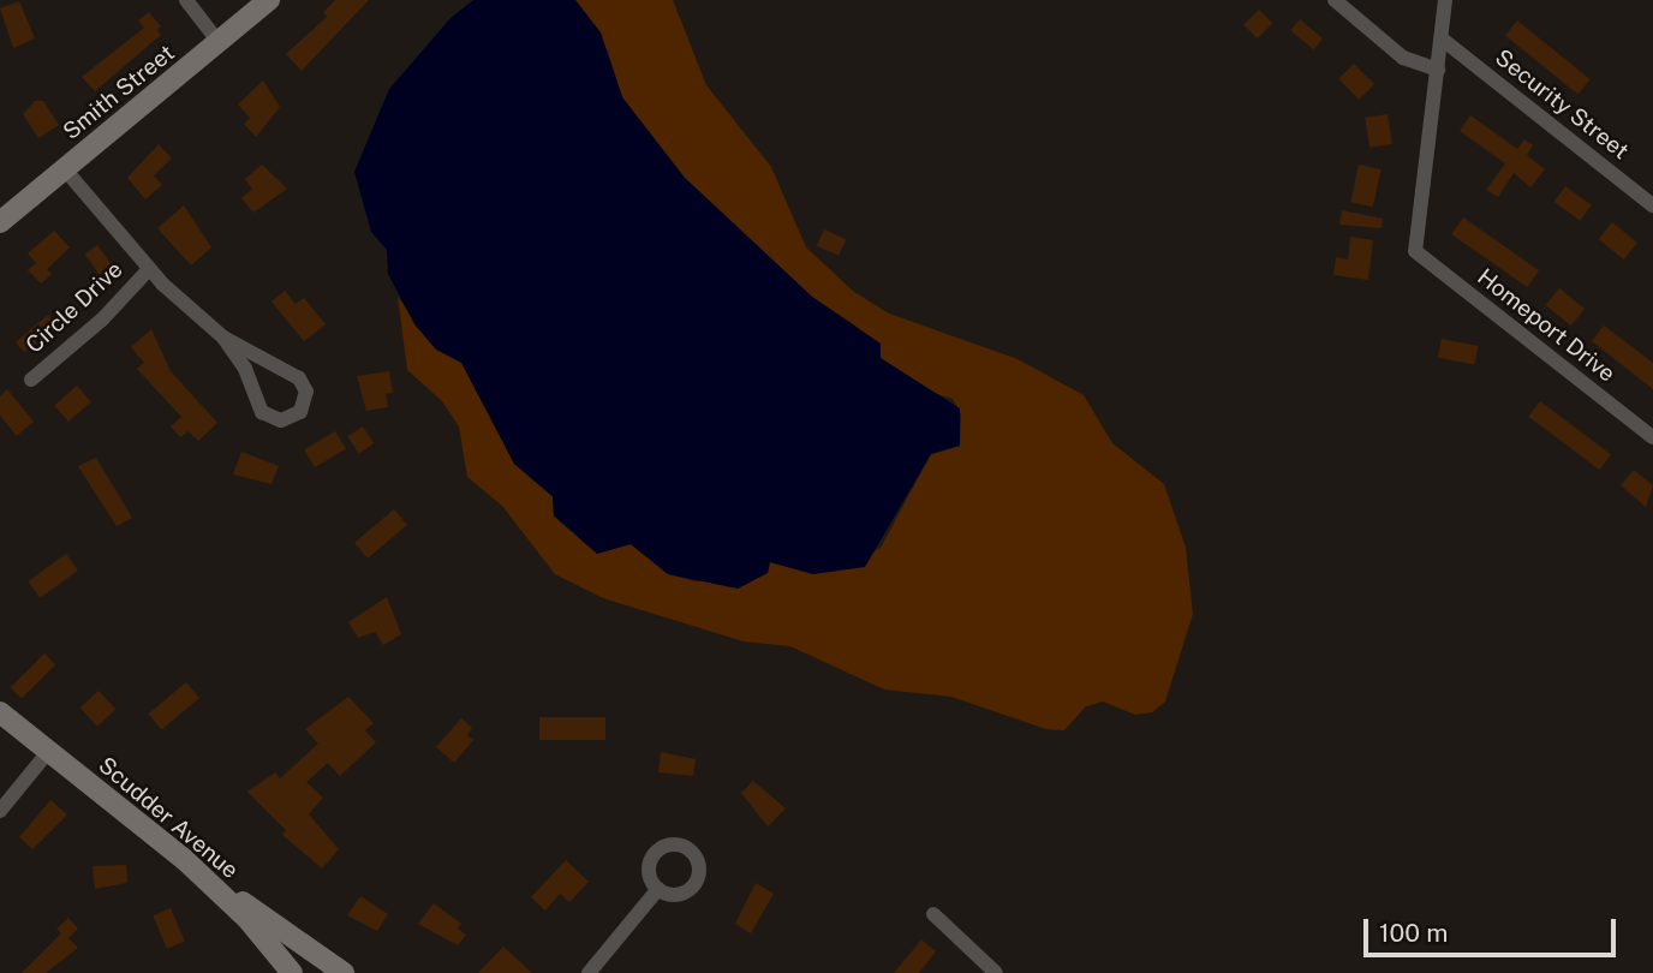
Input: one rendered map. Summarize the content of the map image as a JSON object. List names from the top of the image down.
{
  "streets": {
    "main road": ["Smith Street", "Scudder Avenue"],
    "street": ["Security Street", "Circle Drive", "Homeport Drive"]
  },
  "crossings": [
    ["Smith Street", "Circle Drive"]
  ],
  "scale_bar": "100 m"
}
